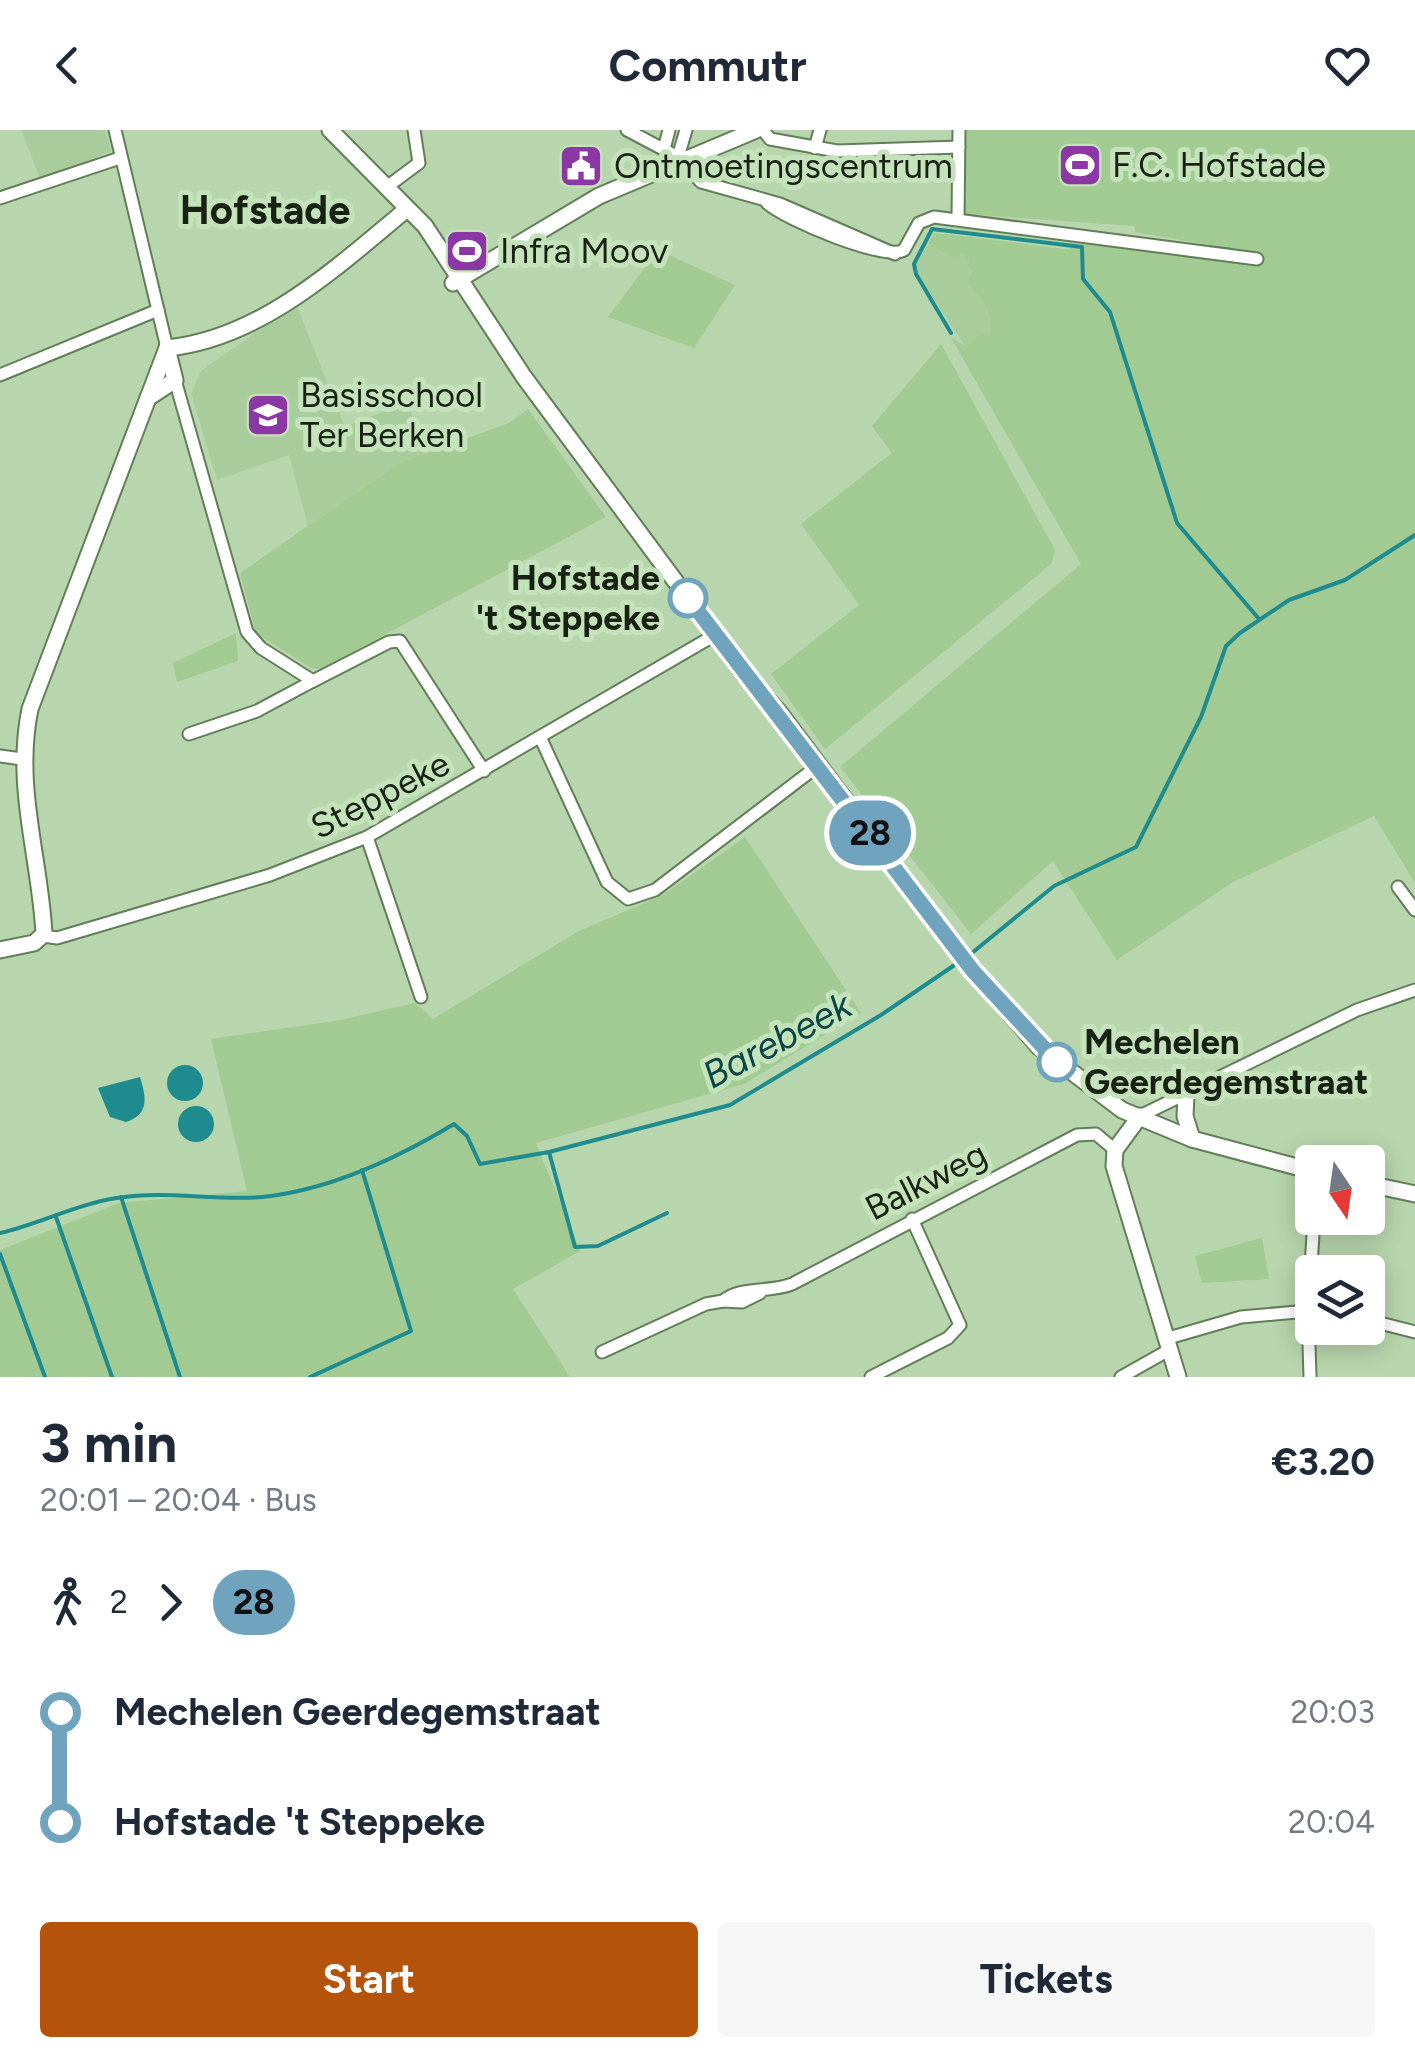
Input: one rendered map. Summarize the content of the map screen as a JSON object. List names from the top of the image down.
{
  "streets": {
    "street": ["Steppeke", "Balkweg"]
  },
  "districts": ["Hofstade"],
  "water": ["Barebeek"],
  "places": {
    "sports": ["F.C. Hofstade", "Infra Moov"],
    "public building": ["Ontmoetingscentrum"],
    "school or university": ["Basisschool Ter Berken"],
    "other": ["Hofstade 't Steppeke", "Mechelen Geerdegemstraat"]
  },
  "lines": ["bus line 28"],
  "north": "bottom",
  "page": {
    "header": "Commutr",
    "on_map": "28",
    "heading": ["3 min", "20:01 – 20:04 · Bus", "€3.20"],
    "legs": ["2", "28"],
    "list": [
      {
        "name": "Mechelen Geerdegemstraat",
        "value": "20:03"
      },
      {
        "name": "Hofstade 't Steppeke",
        "value": "20:04"
      }
    ],
    "buttons": ["Start", "Tickets"]
  }
}
